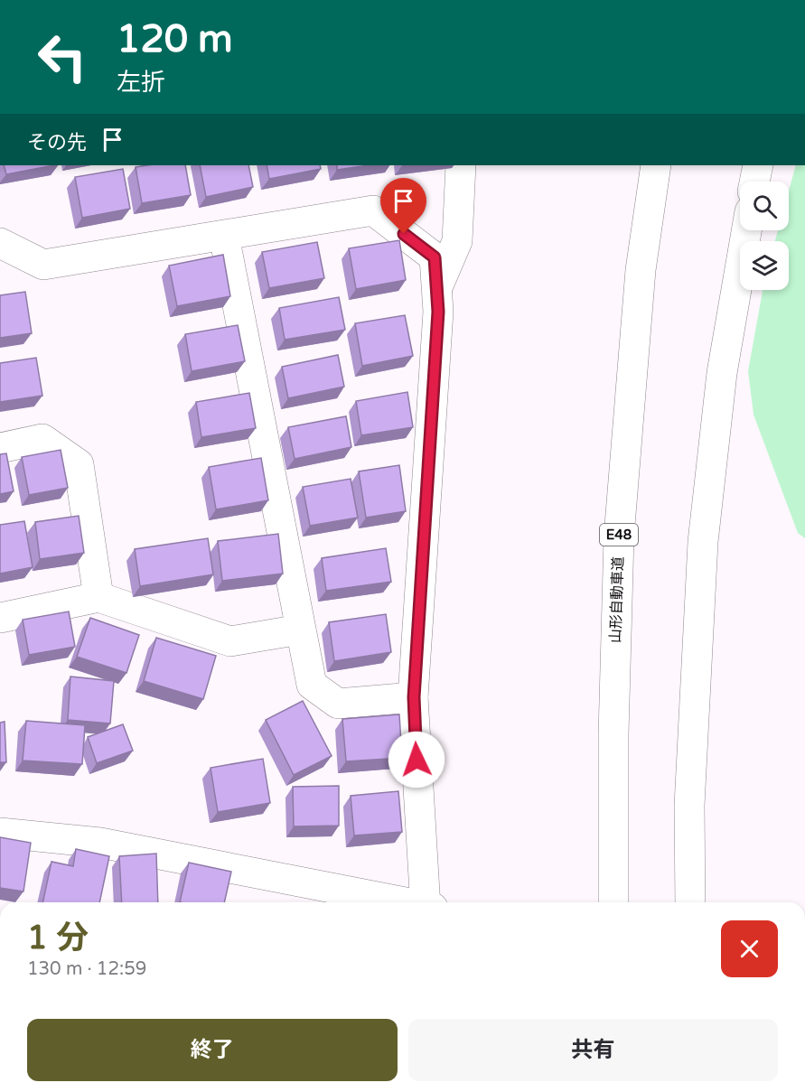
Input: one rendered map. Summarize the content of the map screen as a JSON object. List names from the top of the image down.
{
  "streets": {
    "main road": ["E48", "山形自動車道"]
  },
  "page": {
    "turn": ["120 m", "左折"],
    "then": "その先",
    "heading": ["1 分", "130 m · 12:59"],
    "buttons": ["終了", "共有"]
  }
}
